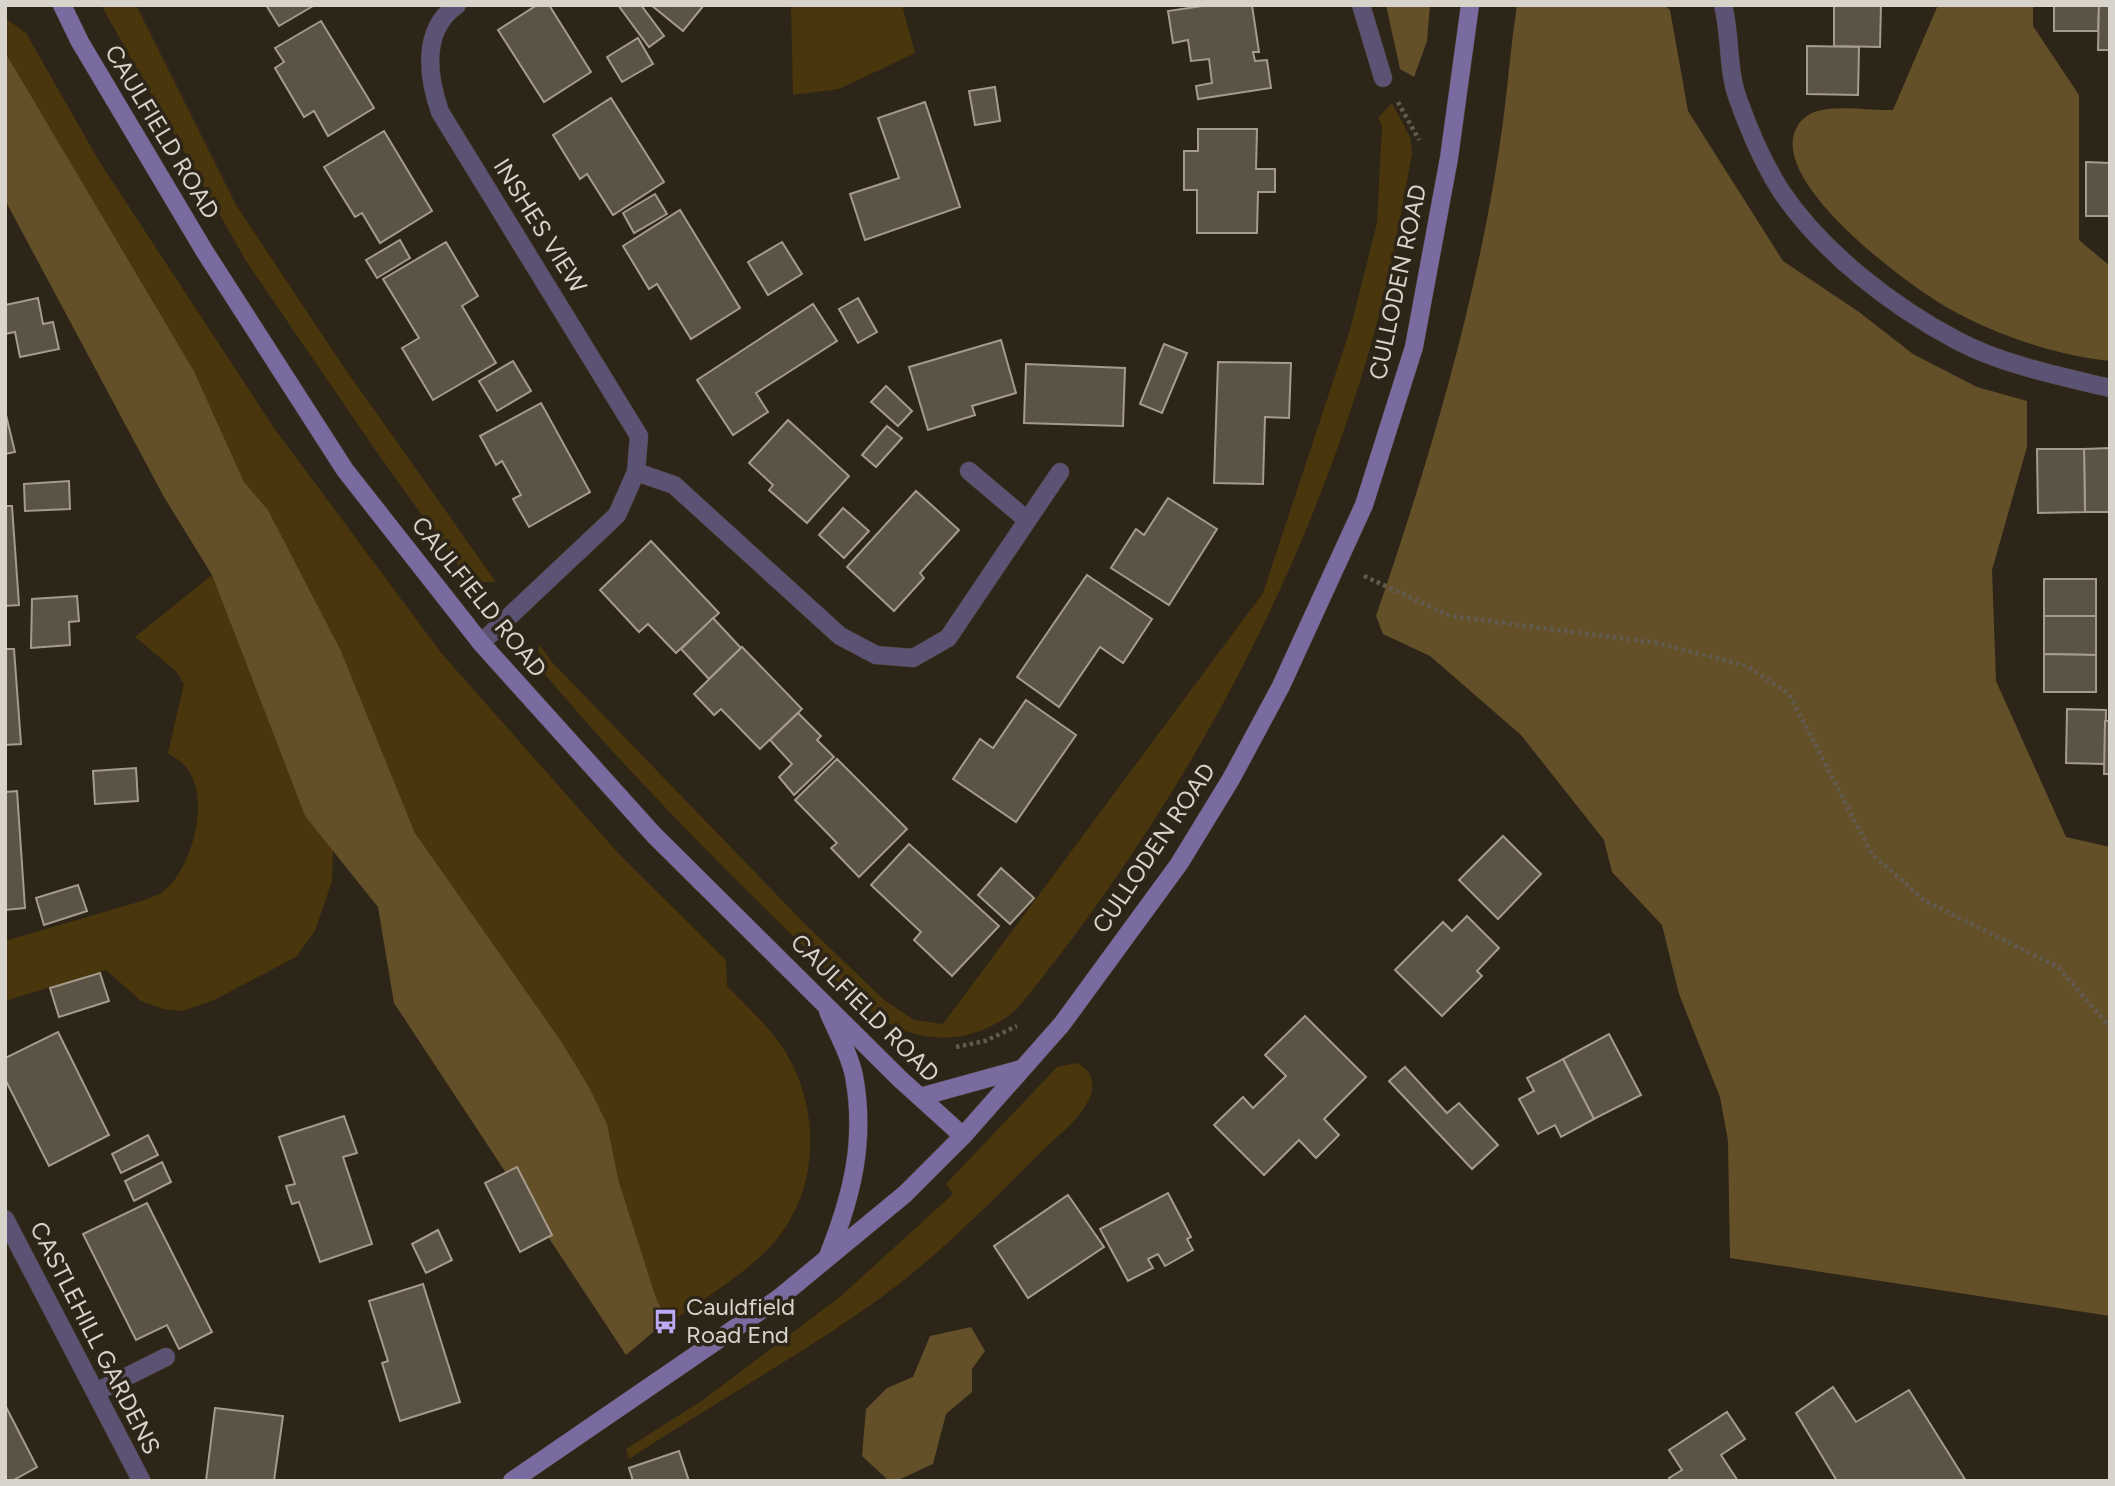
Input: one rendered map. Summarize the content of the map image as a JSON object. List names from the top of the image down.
{
  "streets": {
    "main road": ["CAULFIELD ROAD", "CULLODEN ROAD"],
    "street": ["INSHES VIEW", "CASTLEHILL GARDENS"]
  },
  "crossings": [
    ["CAULFIELD ROAD", "INSHES VIEW"],
    ["CAULFIELD ROAD", "CULLODEN ROAD"]
  ],
  "places": {
    "bus stop": ["Cauldfield Road End"]
  }
}
